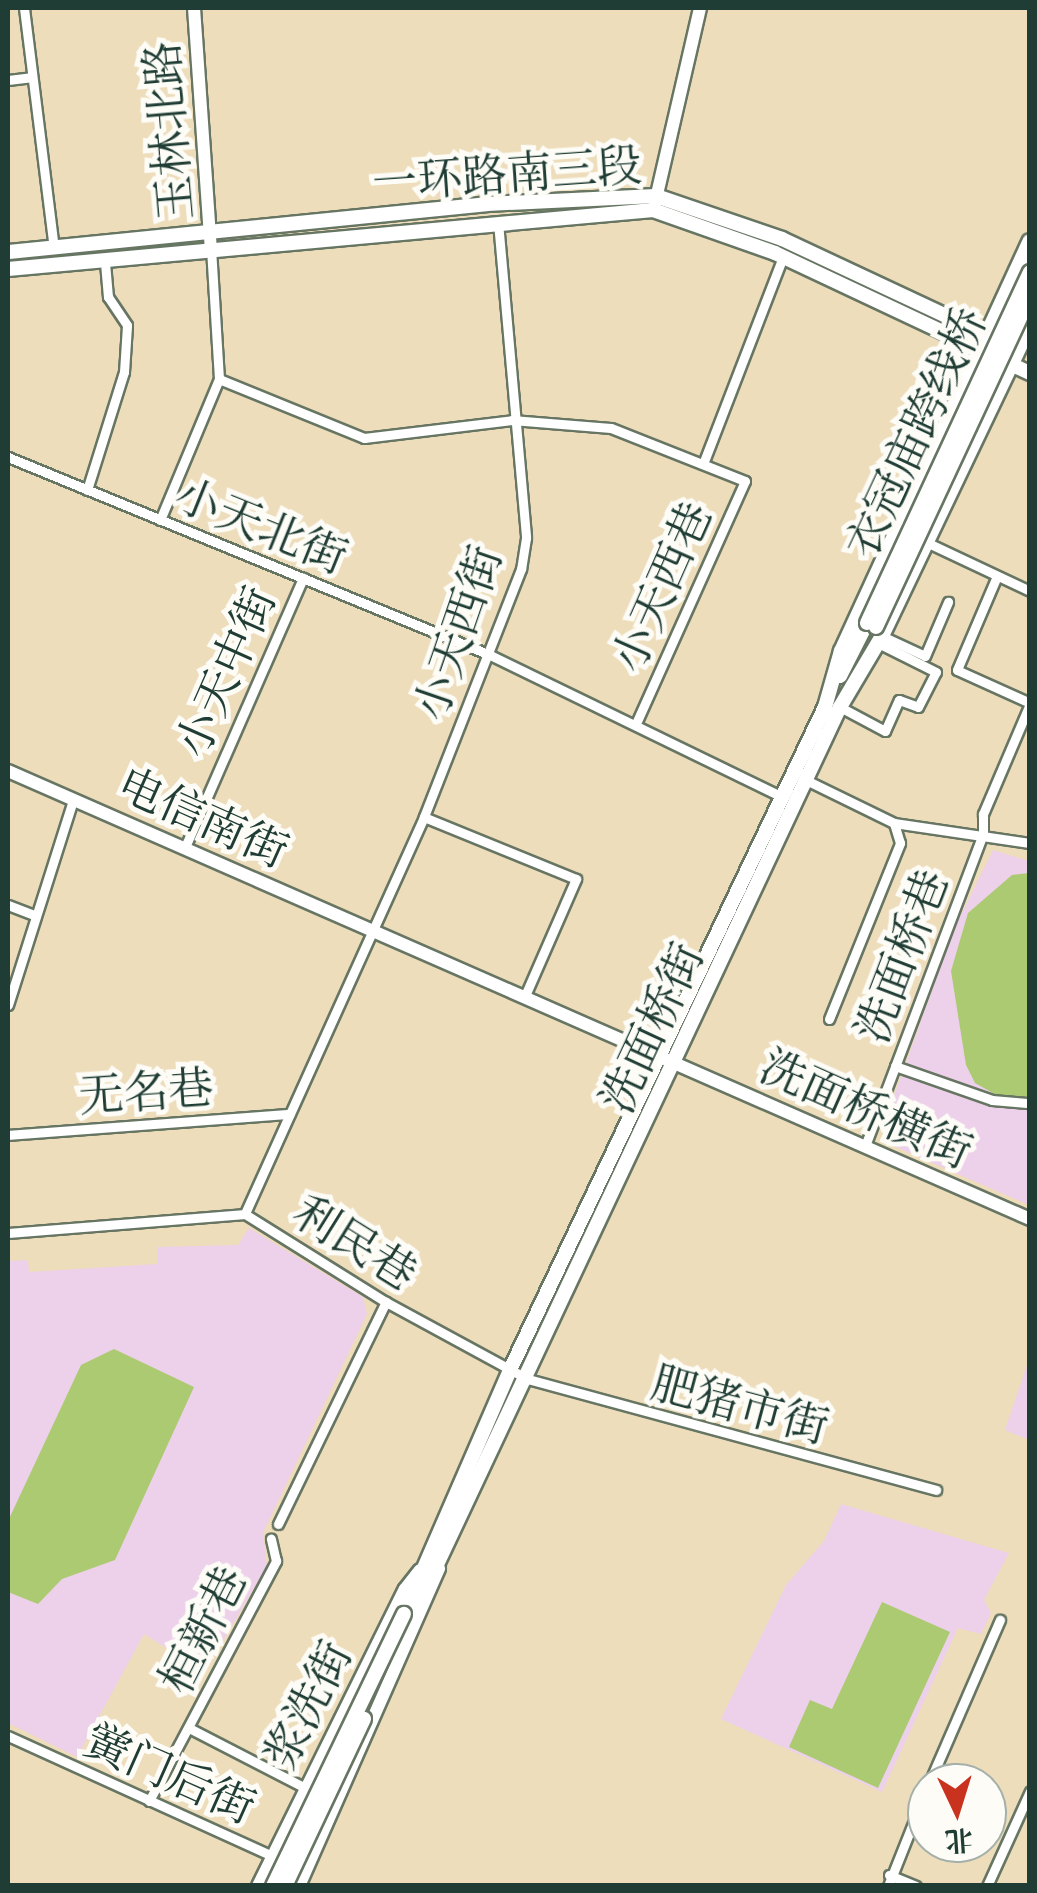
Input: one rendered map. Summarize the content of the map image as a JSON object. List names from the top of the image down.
{
  "streets": {
    "main road": [
      "一环路南三段",
      "衣冠庙跨线桥",
      "洗面桥街",
      "浆洗街"
    ],
    "street": [
      "玉林北路",
      "小天北街",
      "小天西巷",
      "小天西街",
      "小天中街",
      "电信南街",
      "洗面桥巷",
      "无名巷",
      "洗面桥横街",
      "利民巷",
      "肥猪市街",
      "桓新巷",
      "黉门后街"
    ]
  },
  "crossings": [
    ["玉林北路", "一环路南三段"],
    ["一环路南三段", "小天西街"],
    ["一环路南三段", "洗面桥街"],
    ["衣冠庙跨线桥", "洗面桥街"],
    ["小天北街", "小天西巷"],
    ["小天北街", "小天西街"],
    ["小天北街", "小天中街"],
    ["小天北街", "洗面桥街"],
    ["小天西巷", "小天西街"],
    ["小天西街", "电信南街"],
    ["小天西街", "利民巷"],
    ["小天中街", "电信南街"],
    ["电信南街", "洗面桥横街"],
    ["电信南街", "利民巷"],
    ["洗面桥巷", "洗面桥横街"],
    ["洗面桥街", "洗面桥横街"],
    ["洗面桥街", "利民巷"],
    ["洗面桥街", "肥猪市街"],
    ["洗面桥街", "浆洗街"],
    ["无名巷", "利民巷"],
    ["利民巷", "肥猪市街"],
    ["利民巷", "浆洗街"],
    ["肥猪市街", "浆洗街"],
    ["桓新巷", "黉门后街"],
    ["浆洗街", "黉门后街"]
  ],
  "north": "bottom"
}
